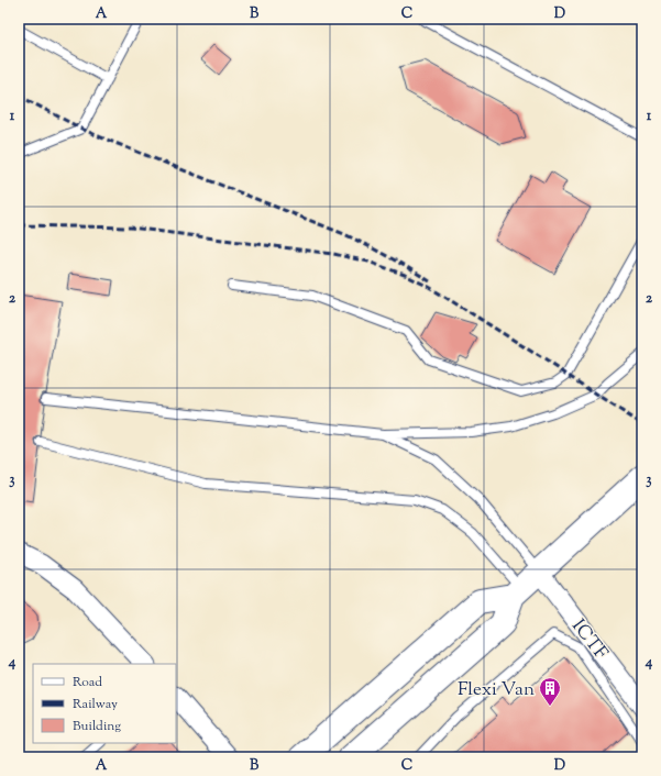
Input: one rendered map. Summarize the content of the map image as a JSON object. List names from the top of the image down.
{
  "streets": {
    "street": ["ICTF"]
  },
  "places": {
    "building": ["Flexi Van"]
  },
  "legend": ["Road", "Railway", "Building"],
  "grid": {
    "columns": [
      "A",
      "B",
      "C",
      "D"
    ],
    "rows": [
      "1",
      "2",
      "3",
      "4"
    ]
  }
}
